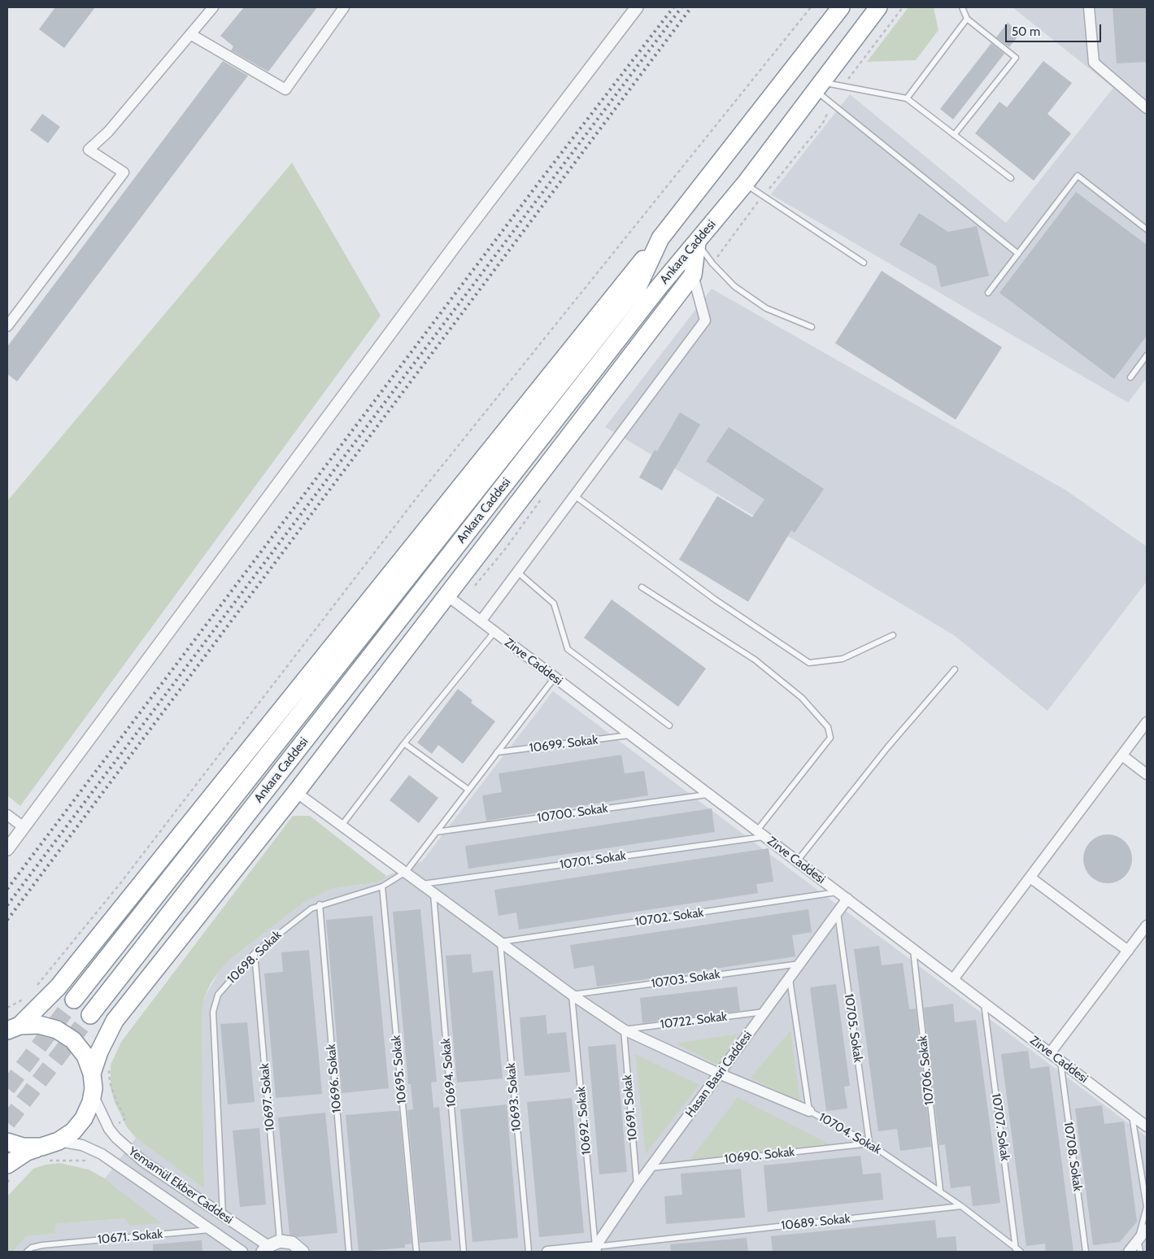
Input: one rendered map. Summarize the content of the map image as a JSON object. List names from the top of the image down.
{
  "streets": {
    "highway": ["Ankara Caddesi"],
    "street": ["Zirve Caddesi", "Hasan Basri Caddesi", "Yemamül Ekber Caddesi"],
    "lane": [
      "10699. Sokak",
      "10700. Sokak",
      "10701. Sokak",
      "10702. Sokak",
      "10698. Sokak",
      "10703. Sokak",
      "10722. Sokak",
      "10705. Sokak",
      "10695. Sokak",
      "10706. Sokak",
      "10694. Sokak",
      "10696. Sokak",
      "10697. Sokak",
      "10693. Sokak",
      "10691. Sokak",
      "10692. Sokak",
      "10707. Sokak",
      "10704. Sokak",
      "10690. Sokak",
      "10708. Sokak",
      "10689. Sokak",
      "10671. Sokak"
    ]
  },
  "crossings": [
    ["Zirve Caddesi", "10699. Sokak"],
    ["Zirve Caddesi", "10700. Sokak"],
    ["Zirve Caddesi", "10701. Sokak"],
    ["Zirve Caddesi", "10702. Sokak"],
    ["Zirve Caddesi", "10706. Sokak"],
    ["Zirve Caddesi", "Hasan Basri Caddesi"],
    ["Zirve Caddesi", "10707. Sokak"],
    ["Zirve Caddesi", "10708. Sokak"],
    ["10702. Sokak", "10693. Sokak"],
    ["10698. Sokak", "10695. Sokak"],
    ["10698. Sokak", "10696. Sokak"],
    ["10698. Sokak", "10697. Sokak"],
    ["10698. Sokak", "Yemamül Ekber Caddesi"],
    ["10703. Sokak", "Hasan Basri Caddesi"],
    ["10703. Sokak", "10692. Sokak"],
    ["10722. Sokak", "Hasan Basri Caddesi"],
    ["10722. Sokak", "10691. Sokak"],
    ["10705. Sokak", "Hasan Basri Caddesi"],
    ["10705. Sokak", "10704. Sokak"],
    ["10705. Sokak", "10690. Sokak"],
    ["10706. Sokak", "10704. Sokak"],
    ["Hasan Basri Caddesi", "10691. Sokak"],
    ["Hasan Basri Caddesi", "10692. Sokak"],
    ["Hasan Basri Caddesi", "10704. Sokak"],
    ["Hasan Basri Caddesi", "10690. Sokak"],
    ["Hasan Basri Caddesi", "10689. Sokak"],
    ["10692. Sokak", "10689. Sokak"],
    ["10704. Sokak", "10690. Sokak"],
    ["10704. Sokak", "10689. Sokak"],
    ["Yemamül Ekber Caddesi", "10671. Sokak"]
  ],
  "scale_bar": "50 m"
}
